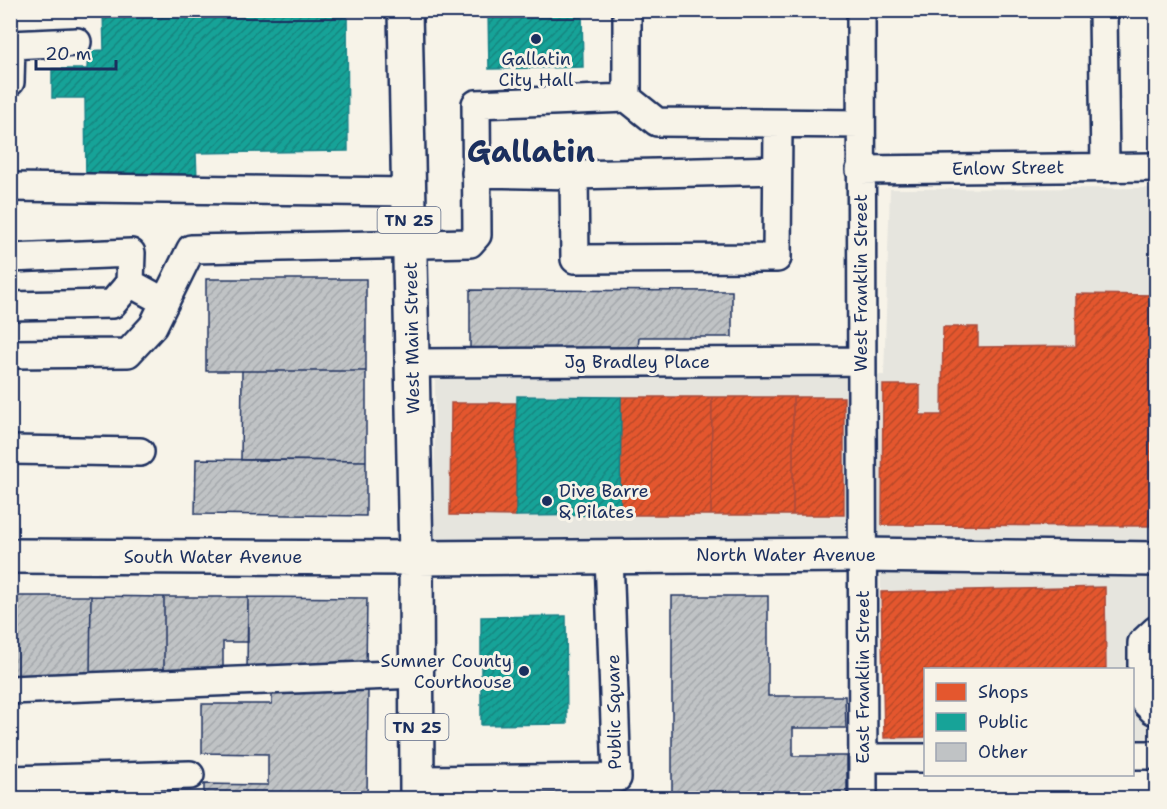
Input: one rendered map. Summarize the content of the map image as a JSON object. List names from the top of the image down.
{
  "streets": {
    "main road": [
      "TN 25",
      "West Main Street",
      "North Water Avenue",
      "South Water Avenue"
    ],
    "street": [
      "Enlow Street",
      "West Franklin Street",
      "Jg Bradley Place",
      "East Franklin Street",
      "Public Square"
    ]
  },
  "crossings": [
    ["Enlow Street", "West Franklin Street"],
    ["TN 25", "West Main Street"],
    ["TN 25", "North Water Avenue"],
    ["TN 25", "South Water Avenue"],
    ["TN 25", "Public Square"],
    ["West Franklin Street", "Jg Bradley Place"],
    ["West Franklin Street", "North Water Avenue"],
    ["West Franklin Street", "East Franklin Street"],
    ["West Main Street", "Jg Bradley Place"],
    ["West Main Street", "North Water Avenue"],
    ["West Main Street", "South Water Avenue"],
    ["North Water Avenue", "South Water Avenue"],
    ["North Water Avenue", "East Franklin Street"],
    ["North Water Avenue", "Public Square"]
  ],
  "districts": ["Gallatin"],
  "places": ["Gallatin City Hall", "Dive Barre & Pilates", "Sumner County Courthouse"],
  "legend": ["Shops", "Public", "Other"],
  "scale_bar": "20 m"
}
